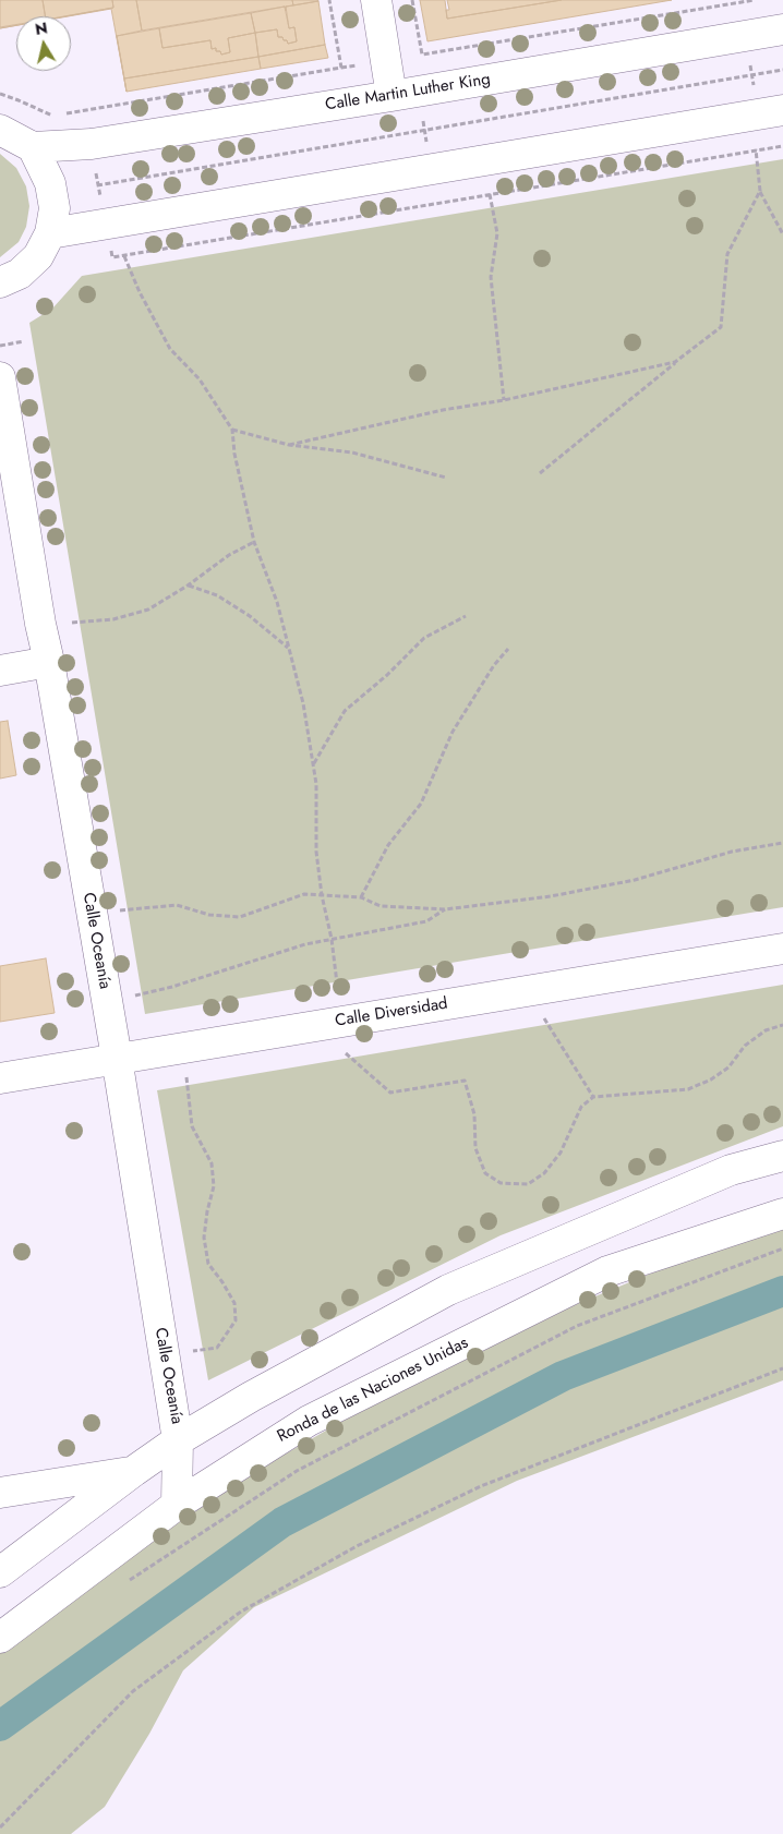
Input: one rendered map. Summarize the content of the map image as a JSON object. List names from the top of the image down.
{
  "streets": {
    "street": [
      "Calle Martin Luther King",
      "Calle Oceanía",
      "Calle Diversidad",
      "Ronda de las Naciones Unidas"
    ]
  },
  "crossings": [
    ["Calle Oceanía", "Calle Diversidad"],
    ["Calle Oceanía", "Ronda de las Naciones Unidas"]
  ],
  "north": "top"
}
